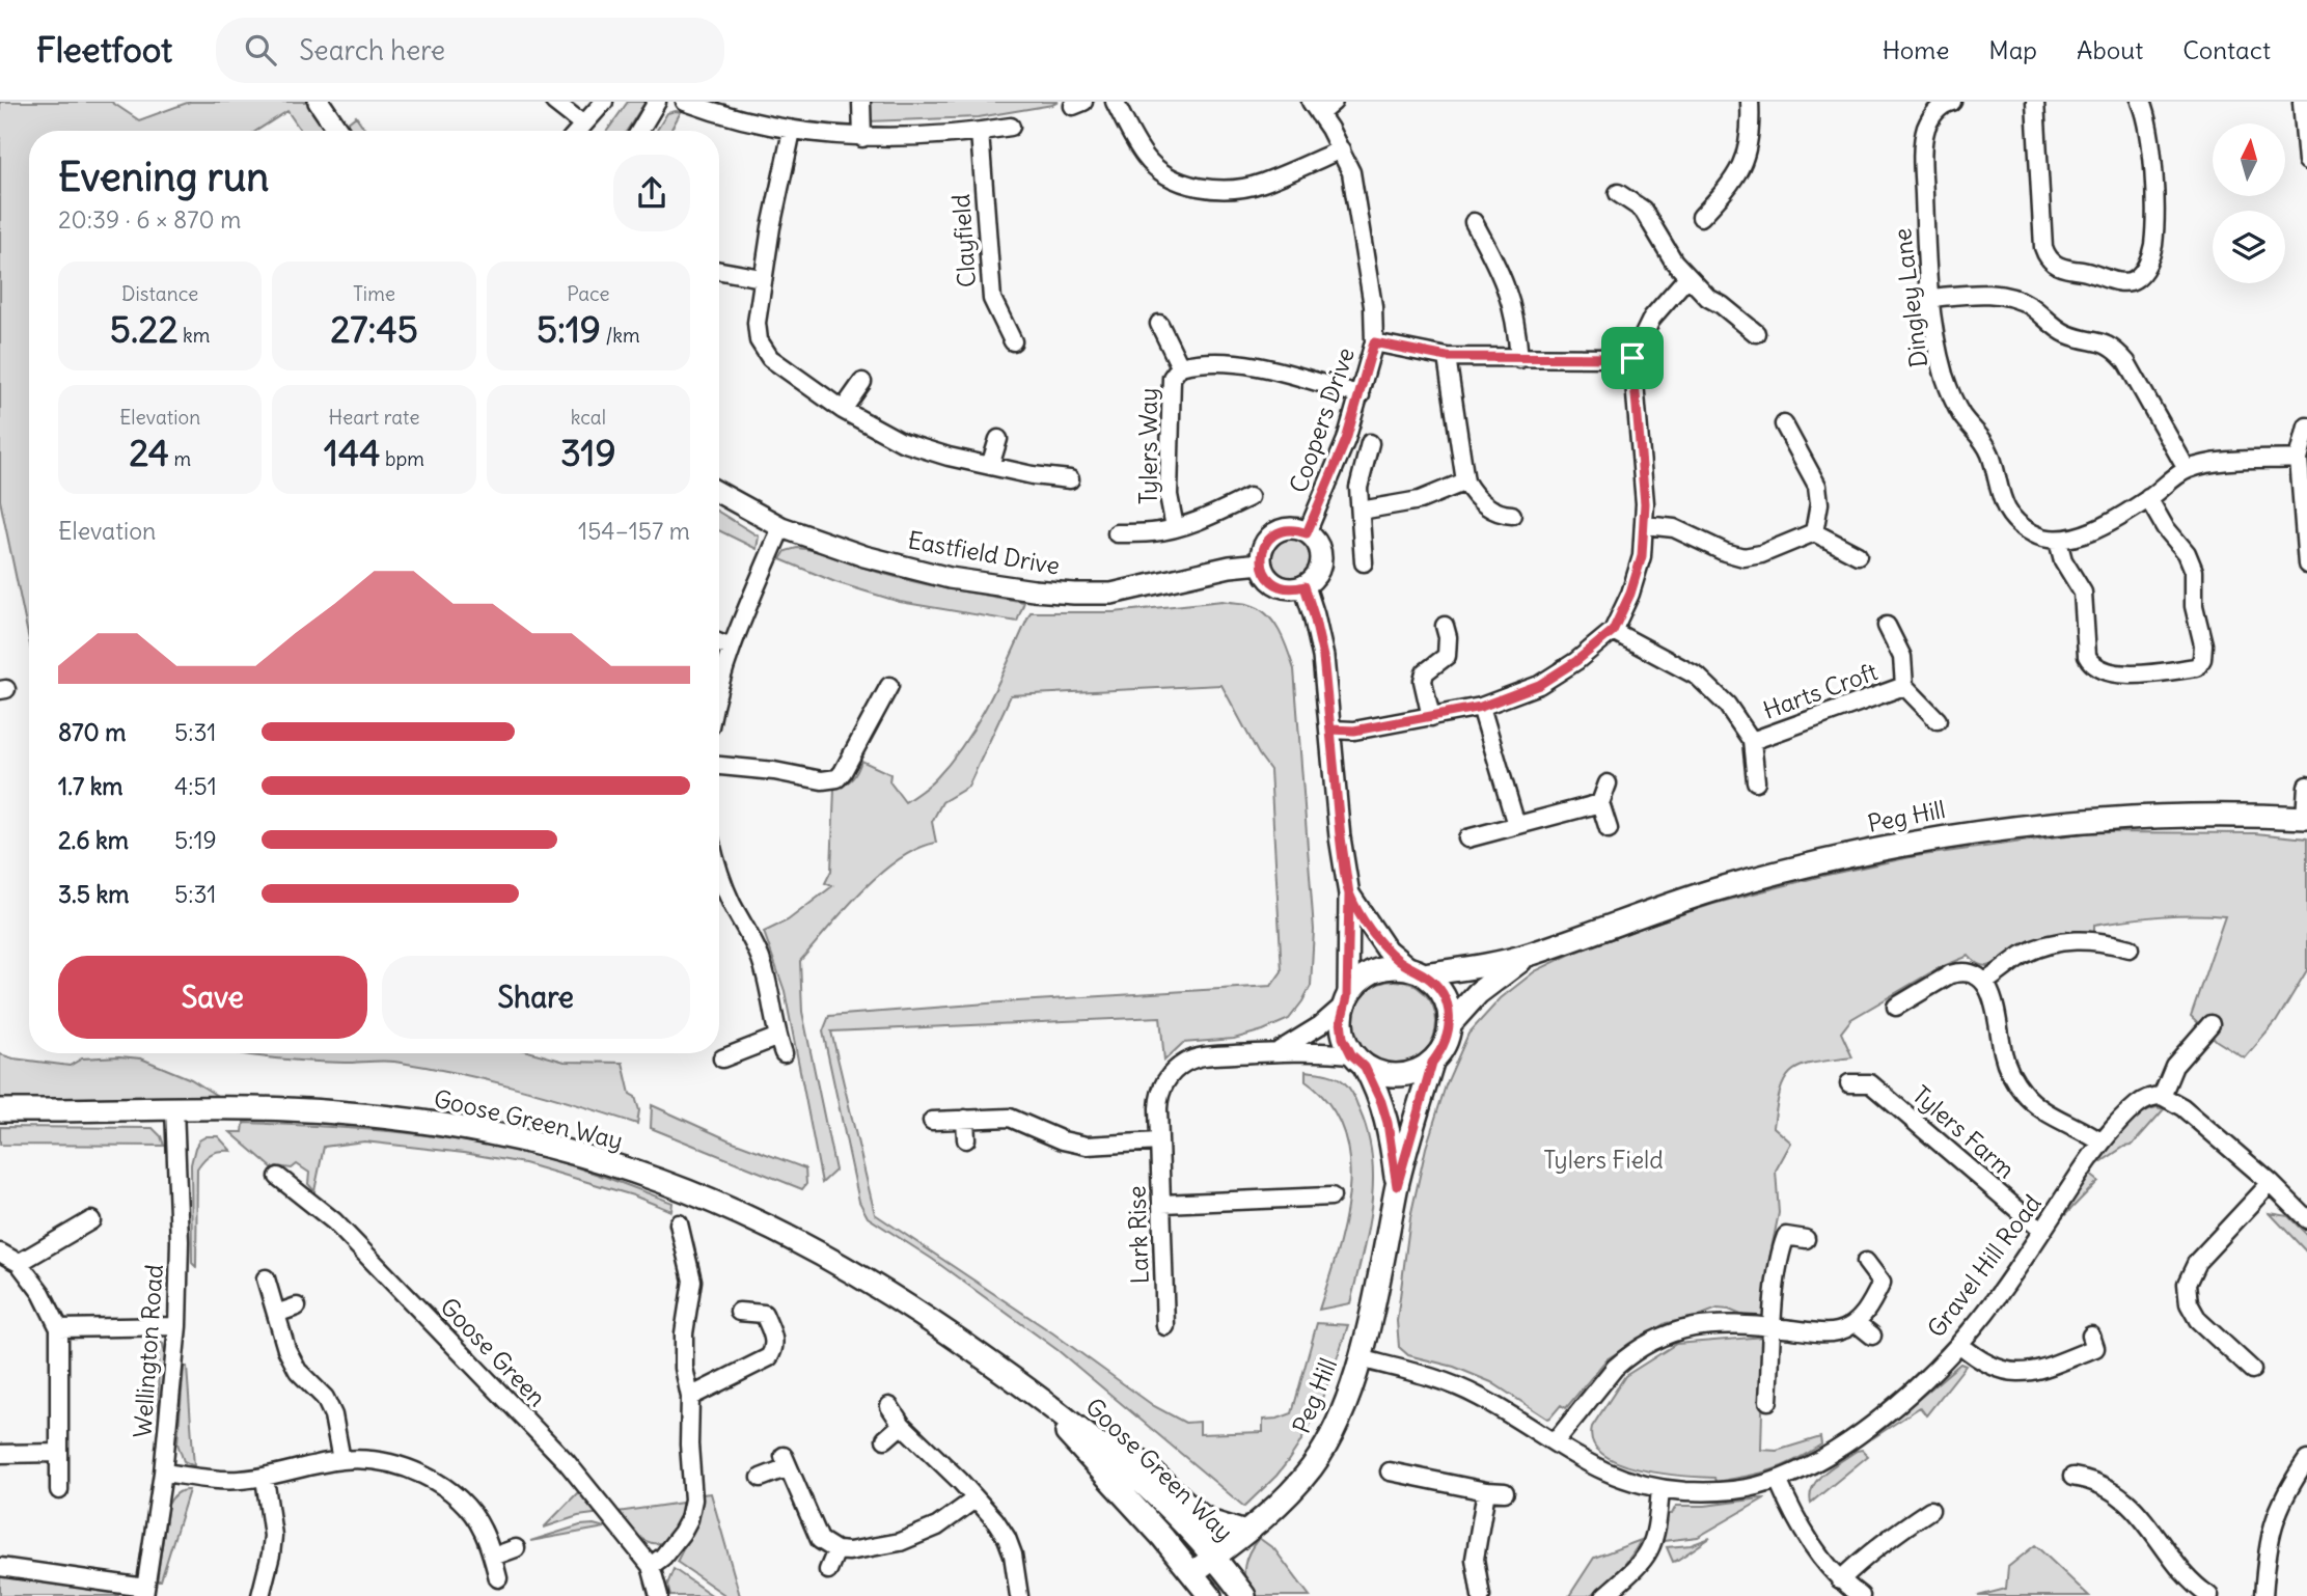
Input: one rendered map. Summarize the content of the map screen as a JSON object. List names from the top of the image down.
{
  "streets": {
    "main road": ["Peg Hill", "Goose Green Way"],
    "street": [
      "Clayfield",
      "Dingley Lane",
      "Coopers Drive",
      "Tylers Way",
      "Eastfield Drive",
      "Harts Croft",
      "Tylers Farm",
      "Lark Rise",
      "Gravel Hill Road",
      "Wellington Road",
      "Goose Green"
    ]
  },
  "crossings": [
    ["Coopers Drive", "Tylers Way"],
    ["Coopers Drive", "Eastfield Drive"],
    ["Peg Hill", "Goose Green Way"],
    ["Peg Hill", "Lark Rise"],
    ["Peg Hill", "Gravel Hill Road"],
    ["Goose Green Way", "Wellington Road"],
    ["Tylers Farm", "Gravel Hill Road"]
  ],
  "parks": ["Tylers Field"],
  "north": "top",
  "page": {
    "header": "Fleetfoot",
    "search": "Search here",
    "nav": [
      "Home",
      "Map",
      "About",
      "Contact"
    ],
    "heading": ["Evening run", "20:39 · 6 × 870 m"],
    "stats": [
      ["Distance", "5.22 km"],
      ["Time", "27:45"],
      ["Pace", "5:19 /km"],
      ["Elevation", "24 m"],
      ["Heart rate", "144 bpm"],
      ["kcal", "319"]
    ],
    "chart": ["Elevation", "154–157 m"],
    "list": [
      {
        "name": "870 m",
        "note": "5:31"
      },
      {
        "name": "1.7 km",
        "note": "4:51"
      },
      {
        "name": "2.6 km",
        "note": "5:19"
      },
      {
        "name": "3.5 km",
        "note": "5:31"
      }
    ],
    "buttons": ["Save", "Share"]
  }
}
